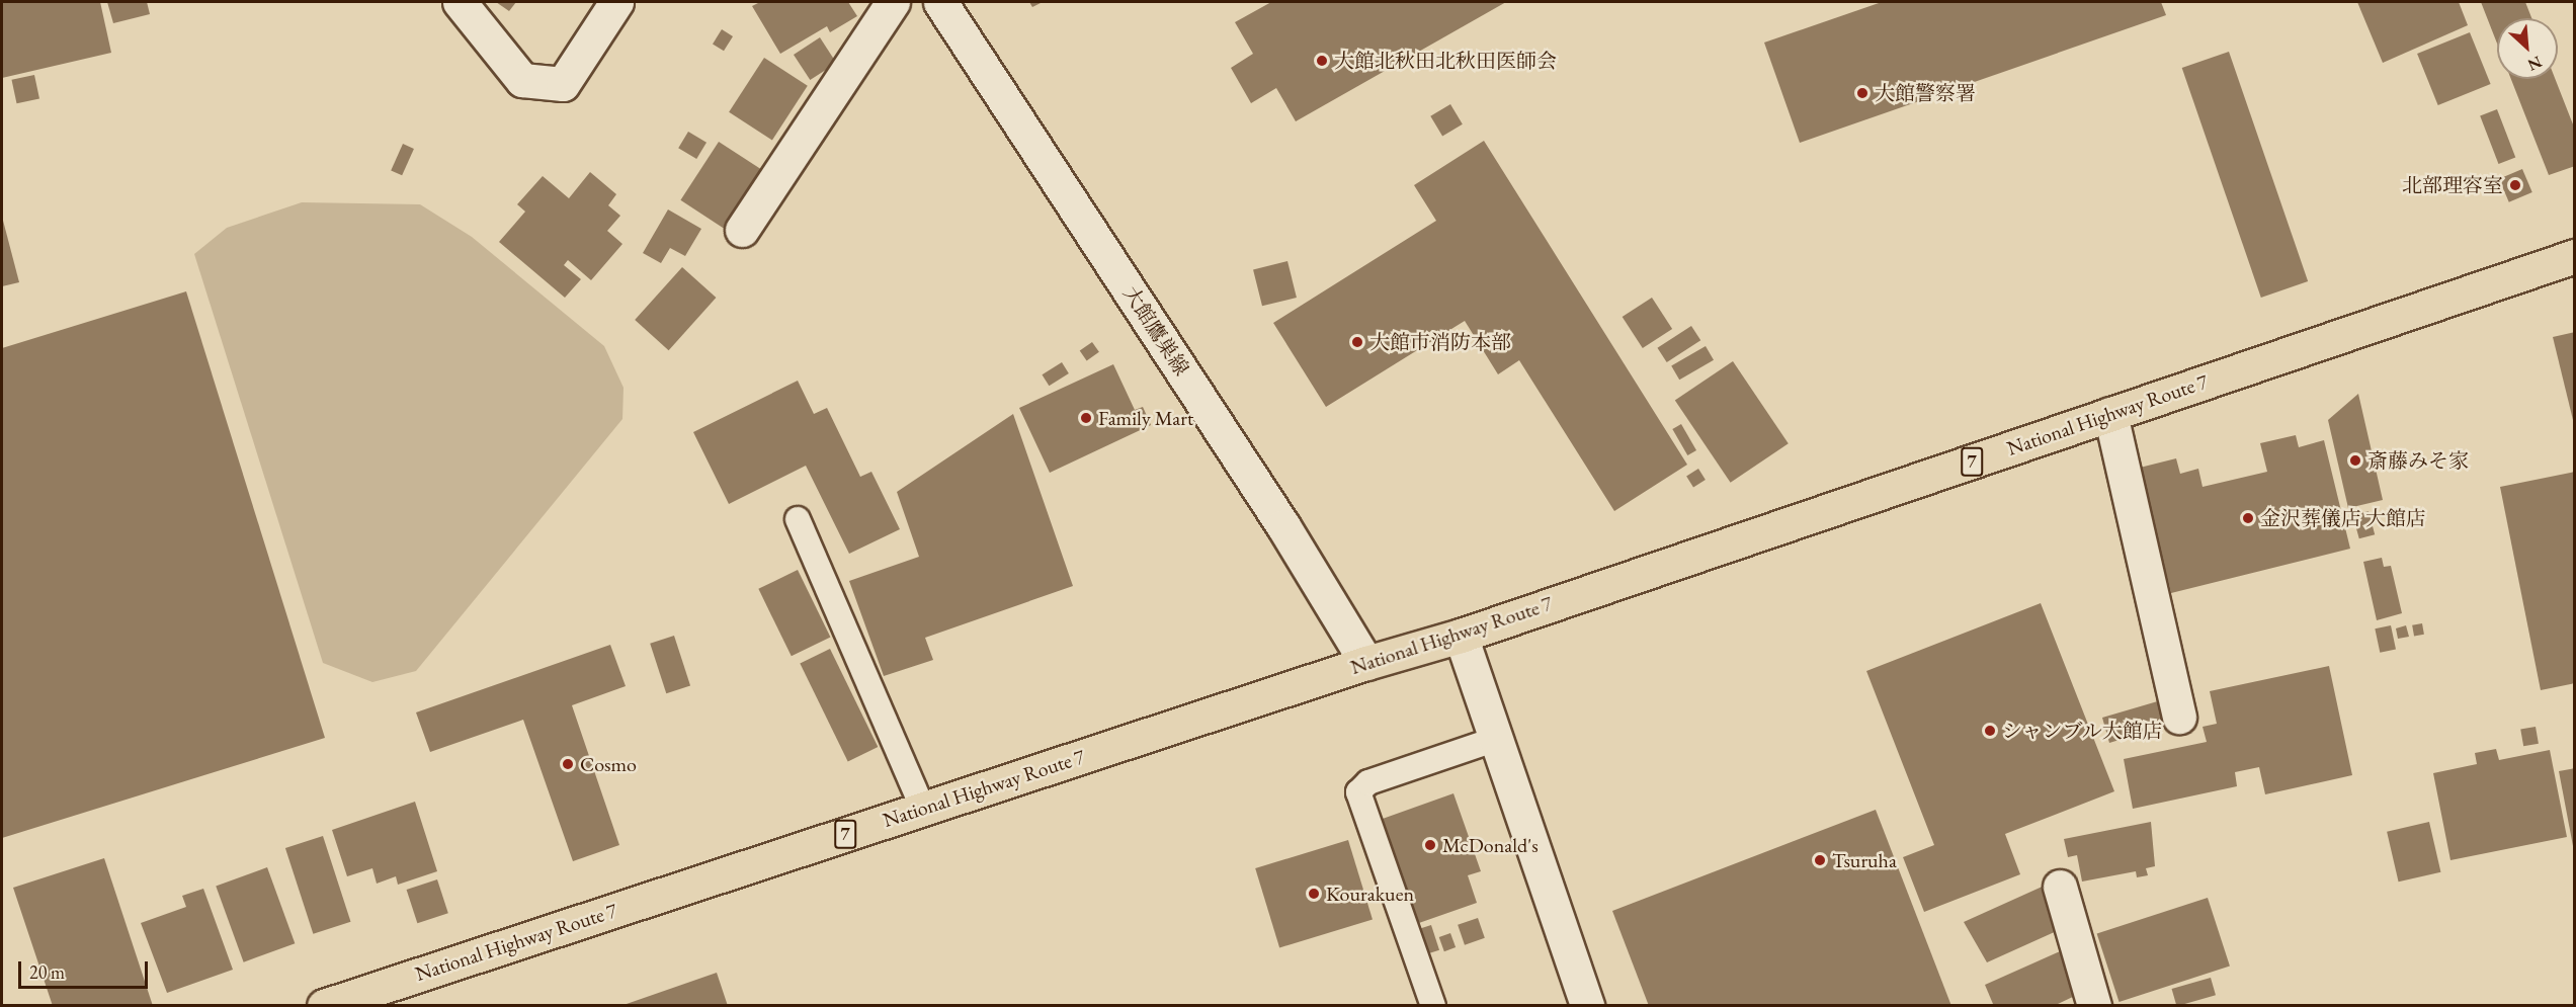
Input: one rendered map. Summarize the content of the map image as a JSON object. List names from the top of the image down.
{
  "streets": {
    "highway": ["National Highway Route 7", "7"],
    "street": ["大館鷹巣線"]
  },
  "crossings": [
    ["大館鷹巣線", "National Highway Route 7"]
  ],
  "places": [
    "大館北秋田北秋田医師会",
    "大館警察署",
    "北部理容室",
    "大館市消防本部",
    "Family Mart",
    "斎藤みそ家",
    "金沢葬儀店 大館店",
    "シャンブル大館店",
    "Cosmo",
    "McDonald's",
    "Tsuruha",
    "Kourakuen"
  ],
  "scale_bar": "20 m",
  "north": "bottom right"
}
